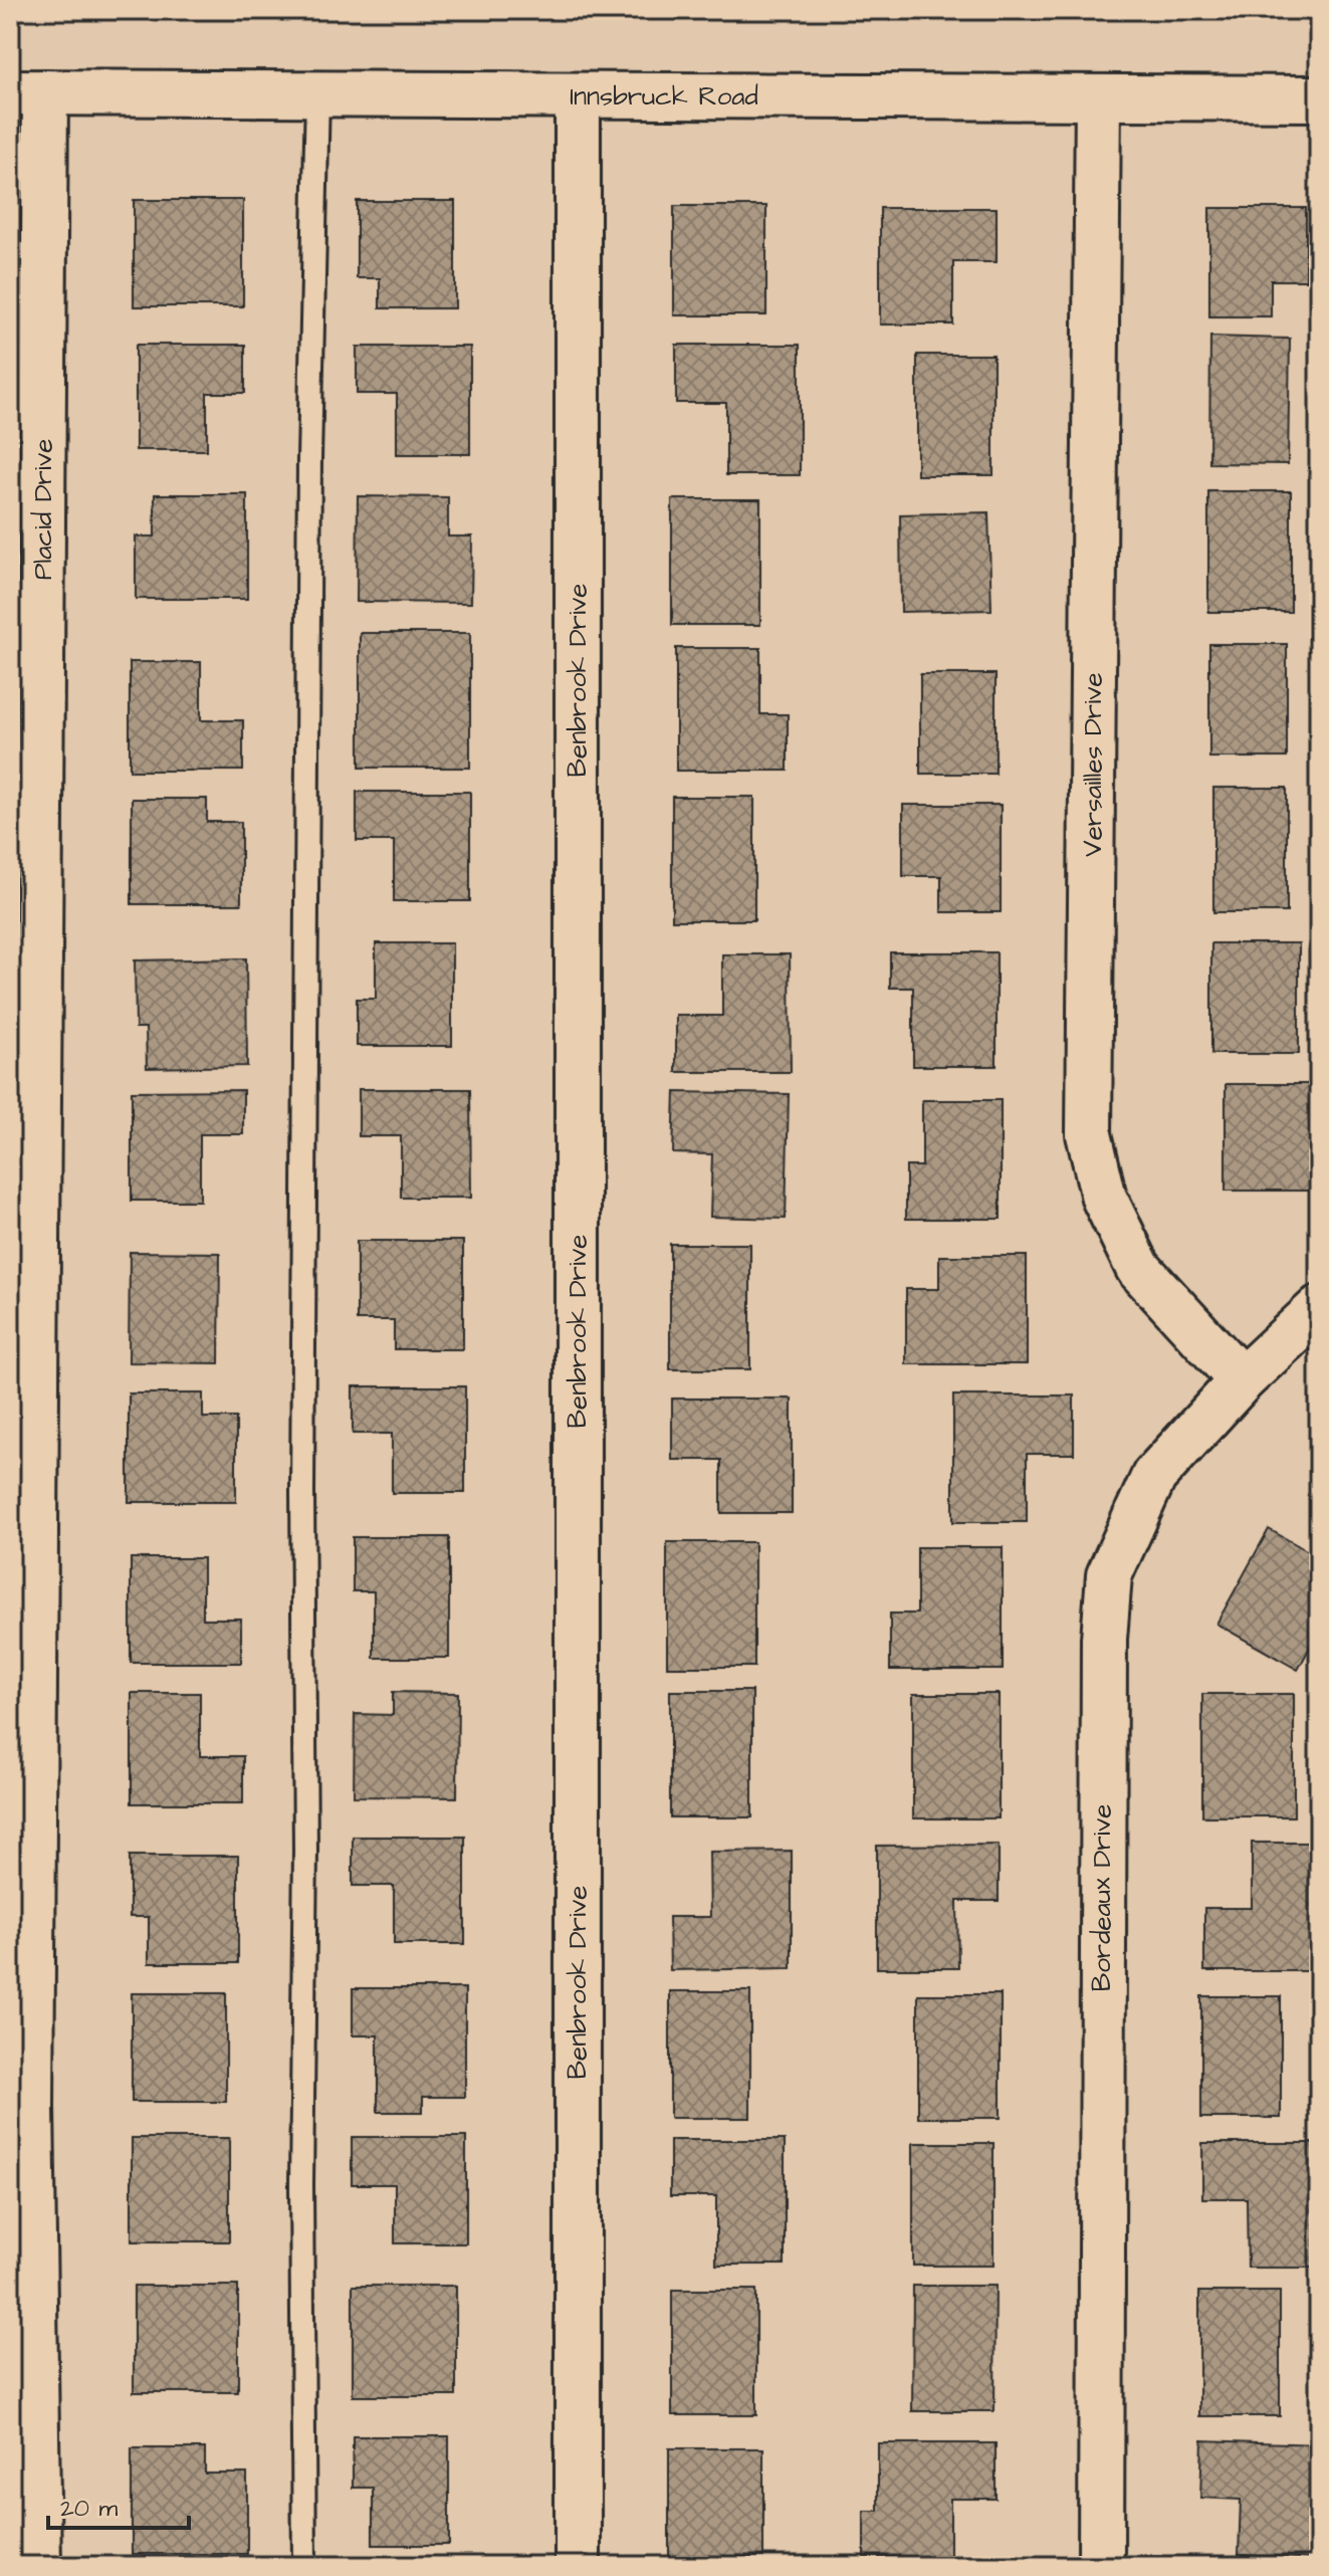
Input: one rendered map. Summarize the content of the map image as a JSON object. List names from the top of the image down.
{
  "streets": {
    "street": [
      "Innsbruck Road",
      "Placid Drive",
      "Benbrook Drive",
      "Versailles Drive",
      "Bordeaux Drive"
    ]
  },
  "crossings": [
    ["Innsbruck Road", "Placid Drive"],
    ["Innsbruck Road", "Benbrook Drive"],
    ["Innsbruck Road", "Versailles Drive"],
    ["Versailles Drive", "Bordeaux Drive"]
  ],
  "scale_bar": "20 m"
}
